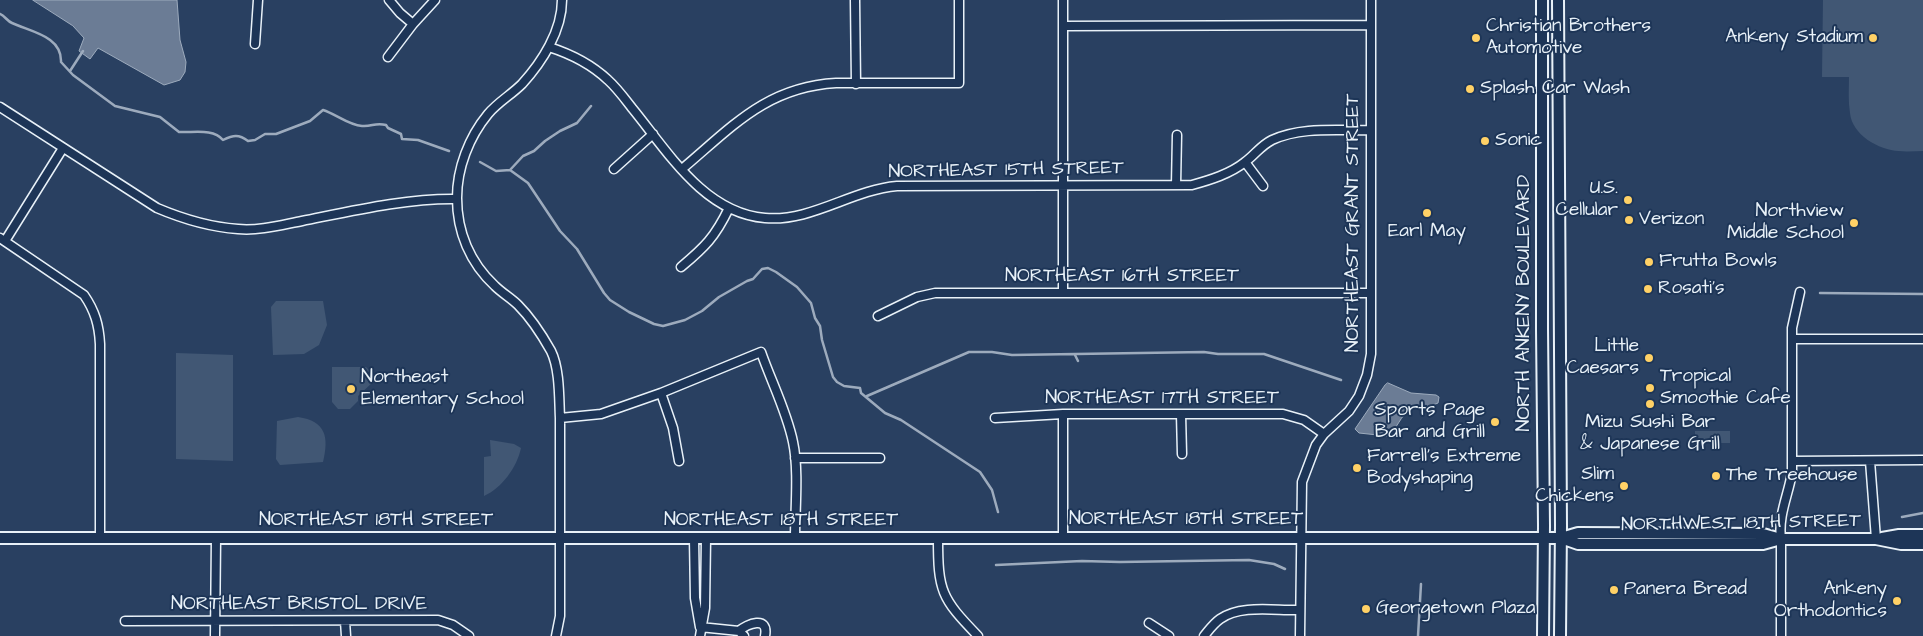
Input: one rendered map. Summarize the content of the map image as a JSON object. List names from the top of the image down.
{
  "streets": {
    "main road": ["NORTH ANKENY BOULEVARD", "NORTHEAST 18TH STREET", "NORTHWEST 18TH STREET"],
    "street": [
      "NORTHEAST 15TH STREET",
      "NORTHEAST GRANT STREET",
      "NORTHEAST 16TH STREET",
      "NORTHEAST 17TH STREET",
      "NORTHEAST BRISTOL DRIVE"
    ]
  },
  "crossings": [
    ["NORTHEAST 15TH STREET", "NORTHEAST GRANT STREET"],
    ["NORTHEAST GRANT STREET", "NORTHEAST 16TH STREET"],
    ["NORTHEAST GRANT STREET", "NORTHEAST 17TH STREET"],
    ["NORTHEAST GRANT STREET", "NORTHEAST 18TH STREET"],
    ["NORTH ANKENY BOULEVARD", "NORTHEAST 18TH STREET"],
    ["NORTH ANKENY BOULEVARD", "NORTHWEST 18TH STREET"],
    ["NORTHEAST 18TH STREET", "NORTHWEST 18TH STREET"]
  ],
  "places": [
    "Christian Brothers Automotive",
    "Ankeny Stadium",
    "Splash Car Wash",
    "Sonic",
    "U.S. Cellular",
    "Earl May",
    "Verizon",
    "Northview Middle School",
    "Frutta Bowls",
    "Rosati's",
    "Little Caesars",
    "Tropical Smoothie Cafe",
    "Northeast Elementary School",
    "Mizu Sushi Bar & Japanese Grill",
    "Sports Page Bar and Grill",
    "Farrell's Extreme Bodyshaping",
    "The Treehouse",
    "Slim Chickens",
    "Panera Bread",
    "Ankeny Orthodontics",
    "Georgetown Plaza"
  ]
}
